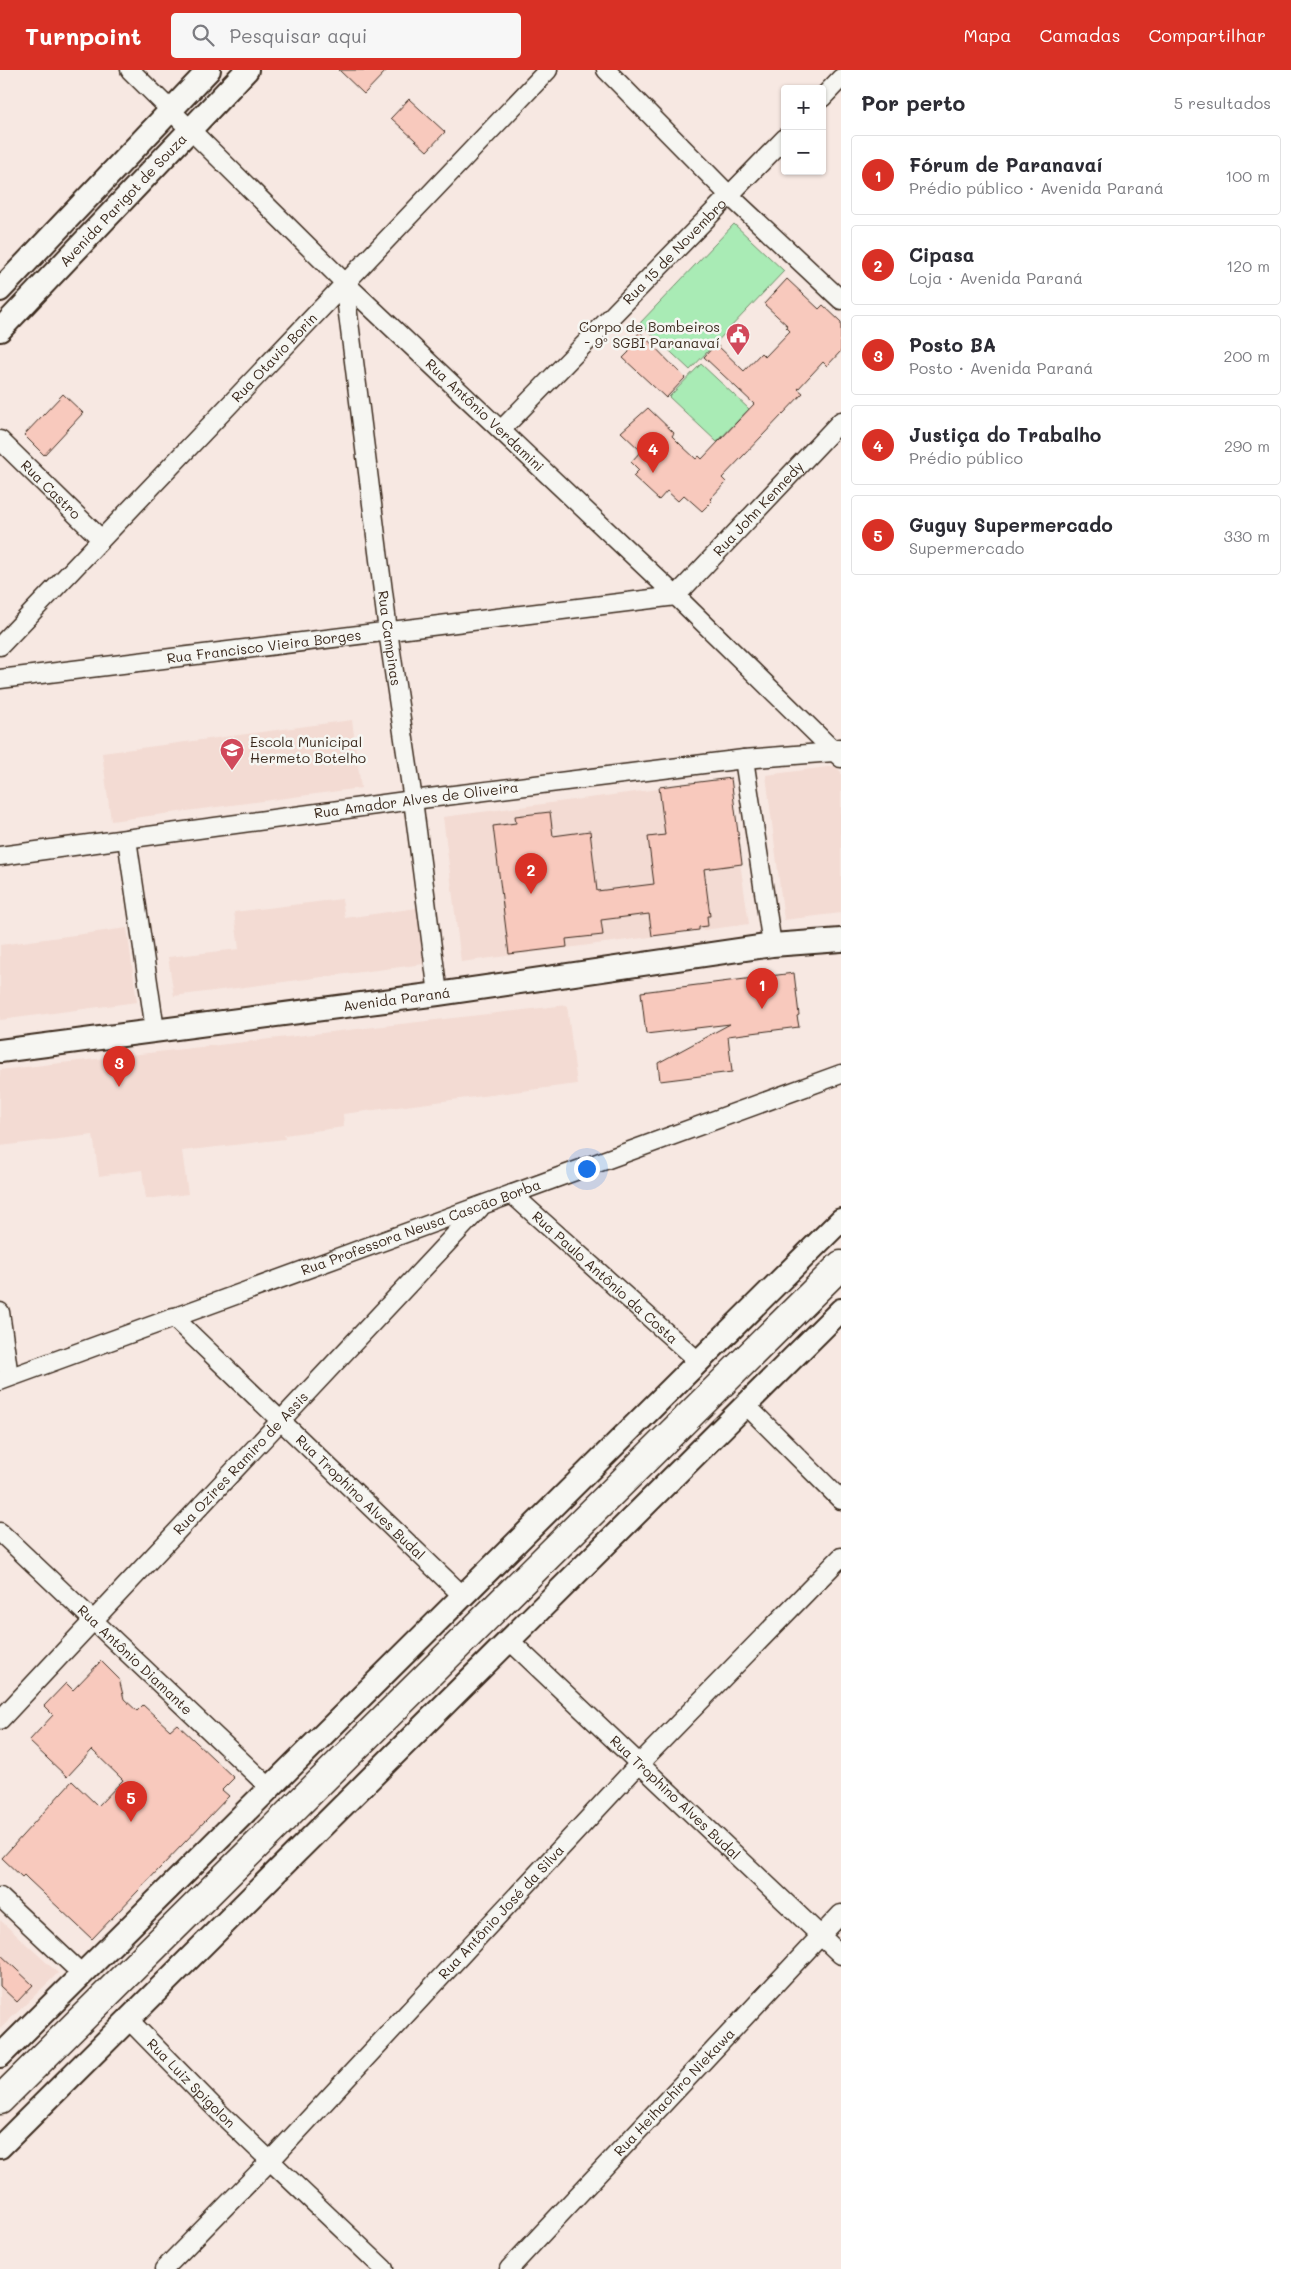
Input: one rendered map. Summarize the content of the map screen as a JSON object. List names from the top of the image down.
{
  "streets": {
    "street": [
      "Avenida Parigot de Souza",
      "Rua 15 de Novembro",
      "Rua Otavio Borin",
      "Rua Antônio Verdamini",
      "Rua Castro",
      "Rua John Kennedy",
      "Rua Campinas",
      "Rua Francisco Vieira Borges",
      "Rua Amador Alves de Oliveira",
      "Avenida Paraná",
      "Rua Professora Neusa Cascão Borba",
      "Rua Paulo Antônio da Costa",
      "Rua Ozires Ramiro de Assis",
      "Rua Trophino Alves Budal",
      "Rua Antônio Diamante",
      "Rua Antônio José da Silva",
      "Rua Luiz Spigolon",
      "Rua Heihachiro Niekawa"
    ]
  },
  "crossings": [
    ["Avenida Parigot de Souza", "Rua Antônio Verdamini"],
    ["Rua 15 de Novembro", "Rua Antônio Verdamini"],
    ["Rua Otavio Borin", "Rua Antônio Verdamini"],
    ["Rua Otavio Borin", "Rua Castro"],
    ["Rua Otavio Borin", "Rua Campinas"],
    ["Rua Antônio Verdamini", "Rua John Kennedy"],
    ["Rua Antônio Verdamini", "Rua Campinas"],
    ["Rua Antônio Verdamini", "Rua Francisco Vieira Borges"],
    ["Rua Antônio Verdamini", "Rua Amador Alves de Oliveira"],
    ["Rua John Kennedy", "Rua Francisco Vieira Borges"],
    ["Rua Campinas", "Rua Francisco Vieira Borges"],
    ["Rua Campinas", "Rua Amador Alves de Oliveira"],
    ["Rua Campinas", "Avenida Paraná"],
    ["Rua Professora Neusa Cascão Borba", "Rua Paulo Antônio da Costa"],
    ["Rua Professora Neusa Cascão Borba", "Rua Ozires Ramiro de Assis"],
    ["Rua Professora Neusa Cascão Borba", "Rua Trophino Alves Budal"],
    ["Rua Ozires Ramiro de Assis", "Rua Trophino Alves Budal"],
    ["Rua Ozires Ramiro de Assis", "Rua Antônio Diamante"],
    ["Rua Trophino Alves Budal", "Rua Antônio José da Silva"],
    ["Rua Trophino Alves Budal", "Rua Heihachiro Niekawa"],
    ["Rua Antônio José da Silva", "Rua Luiz Spigolon"]
  ],
  "places": {
    "public building": ["Corpo de Bombeiros - 9º SGBI Paranavaí"],
    "school or university": ["Escola Municipal Hermeto Botelho"]
  },
  "page": {
    "header": "Turnpoint",
    "search": "Pesquisar aqui",
    "nav": ["Mapa", "Camadas", "Compartilhar"],
    "heading": ["Por perto", "5 resultados"],
    "map_buttons": ["+", "−"],
    "list": [
      {
        "mark": "1",
        "name": "Fórum de Paranavaí",
        "note": "Prédio público · Avenida Paraná",
        "value": "100 m"
      },
      {
        "mark": "2",
        "name": "Cipasa",
        "note": "Loja · Avenida Paraná",
        "value": "120 m"
      },
      {
        "mark": "3",
        "name": "Posto BA",
        "note": "Posto · Avenida Paraná",
        "value": "200 m"
      },
      {
        "mark": "4",
        "name": "Justiça do Trabalho",
        "note": "Prédio público",
        "value": "290 m"
      },
      {
        "mark": "5",
        "name": "Guguy Supermercado",
        "note": "Supermercado",
        "value": "330 m"
      }
    ],
    "pins": [
      "4",
      "2",
      "1",
      "3",
      "5"
    ]
  }
}
